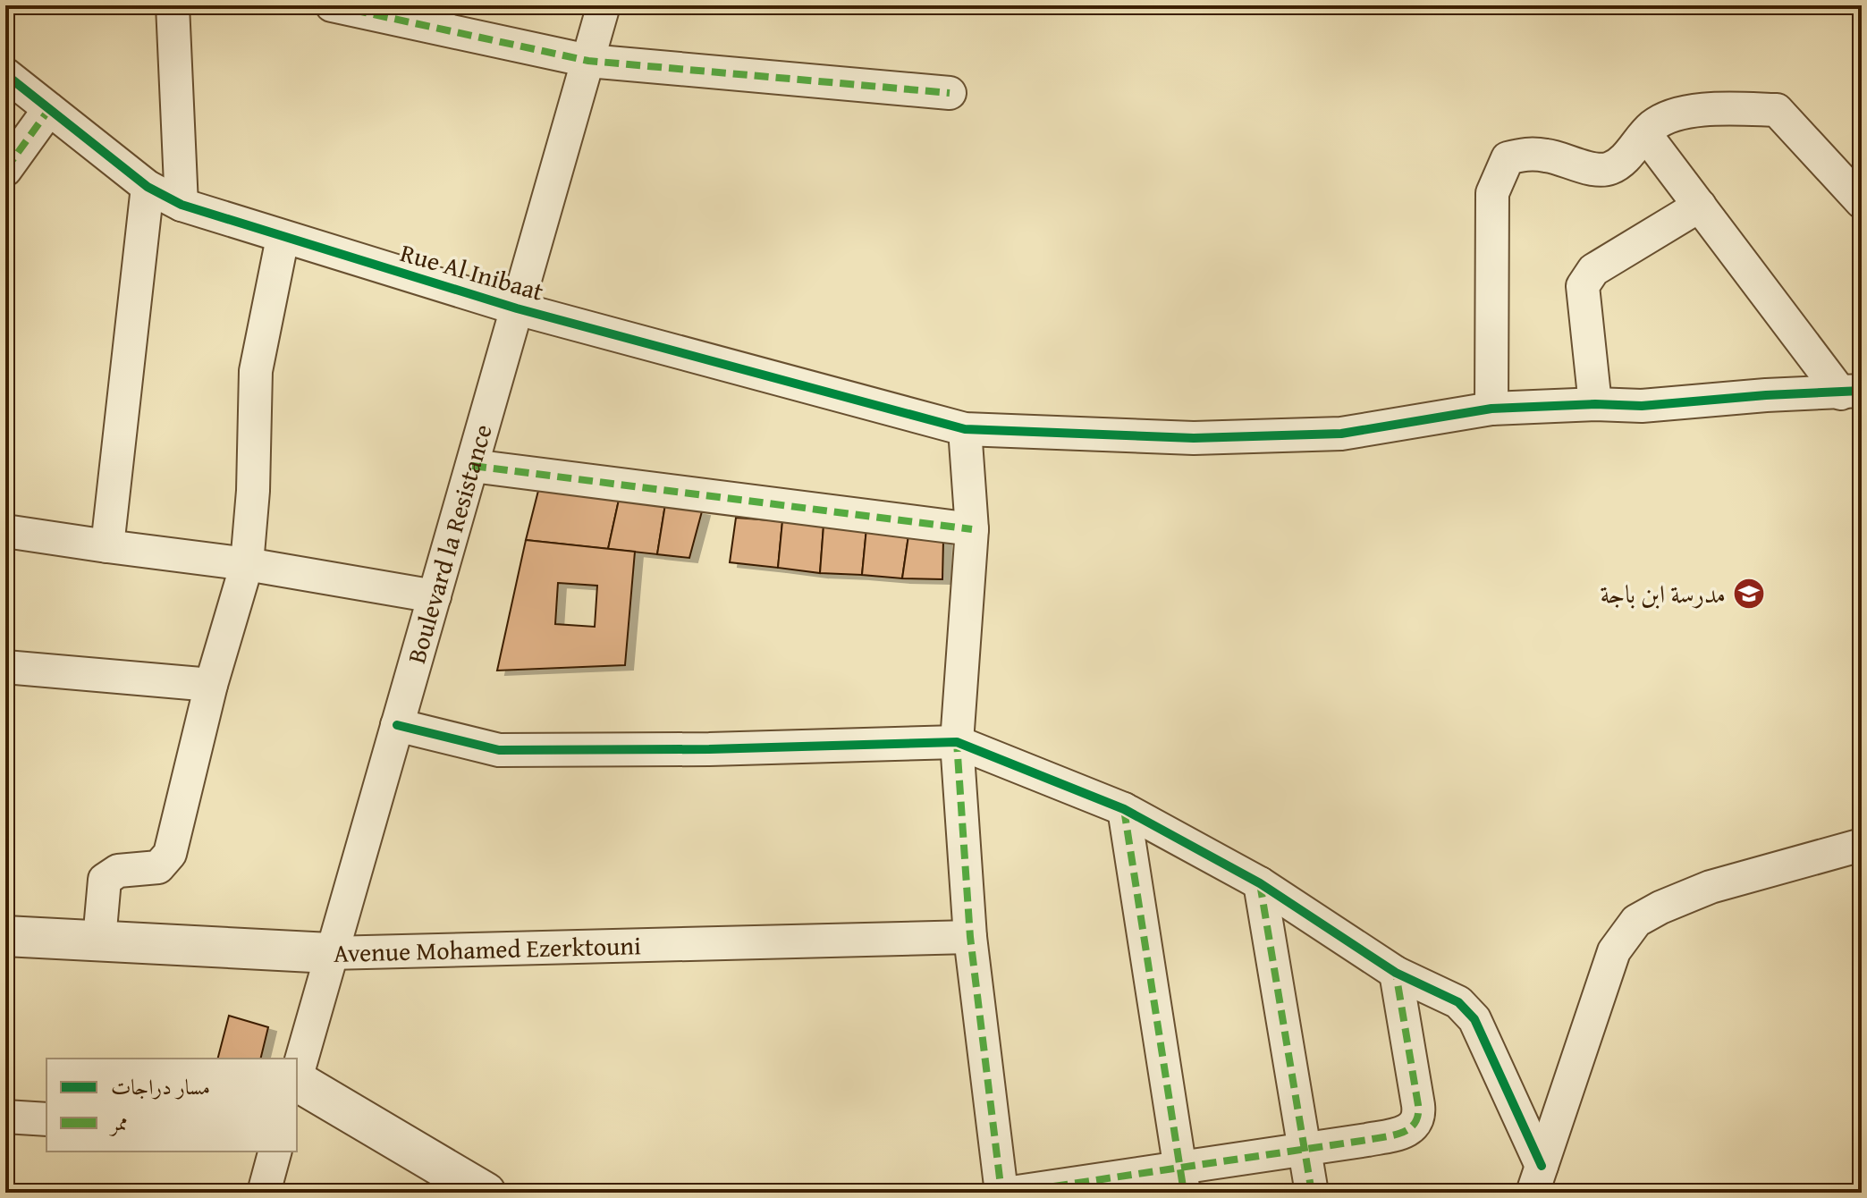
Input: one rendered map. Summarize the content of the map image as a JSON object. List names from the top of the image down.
{
  "streets": {
    "street": ["Rue Al Inibaat", "Boulevard la Resistance", "Avenue Mohamed Ezerktouni"]
  },
  "crossings": [
    ["Rue Al Inibaat", "Boulevard la Resistance"],
    ["Boulevard la Resistance", "Avenue Mohamed Ezerktouni"]
  ],
  "places": {
    "school or university": ["مدرسة ابن باجة"]
  },
  "legend": ["مسار دراجات", "ممر"]
}
